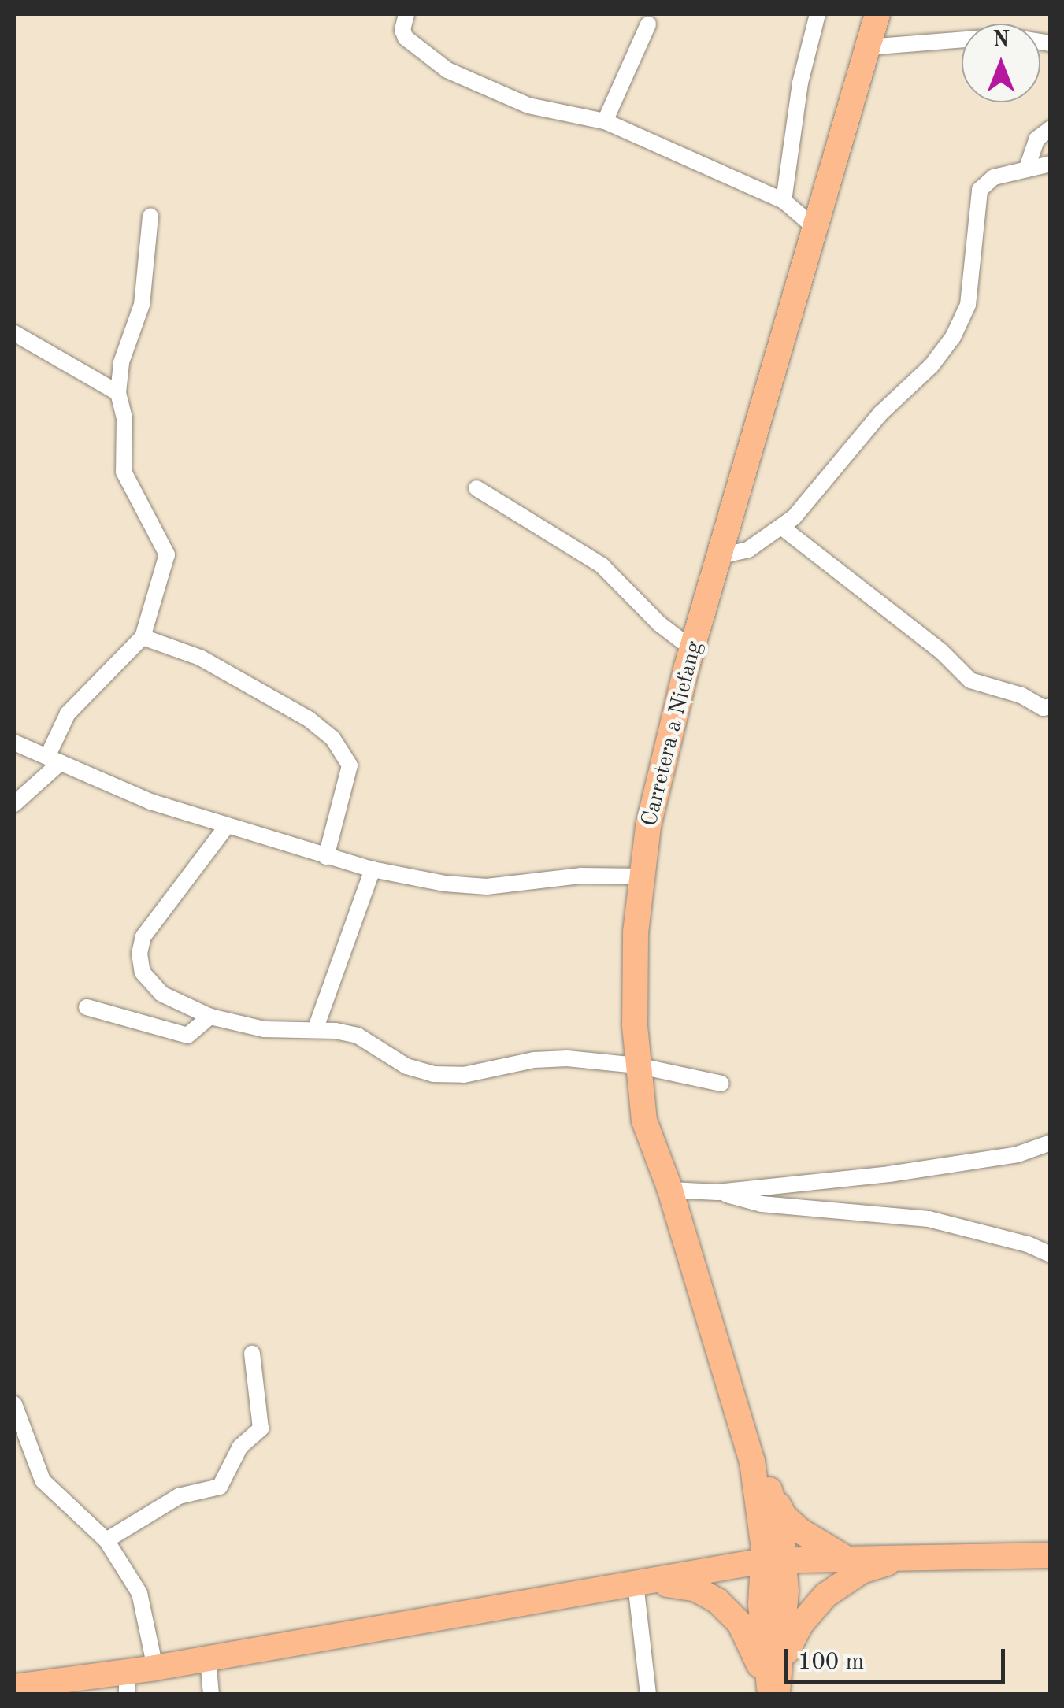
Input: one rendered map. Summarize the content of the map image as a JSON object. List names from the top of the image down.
{
  "streets": {
    "main road": ["Carretera a Niefang"]
  },
  "scale_bar": "100 m",
  "north": "top"
}
